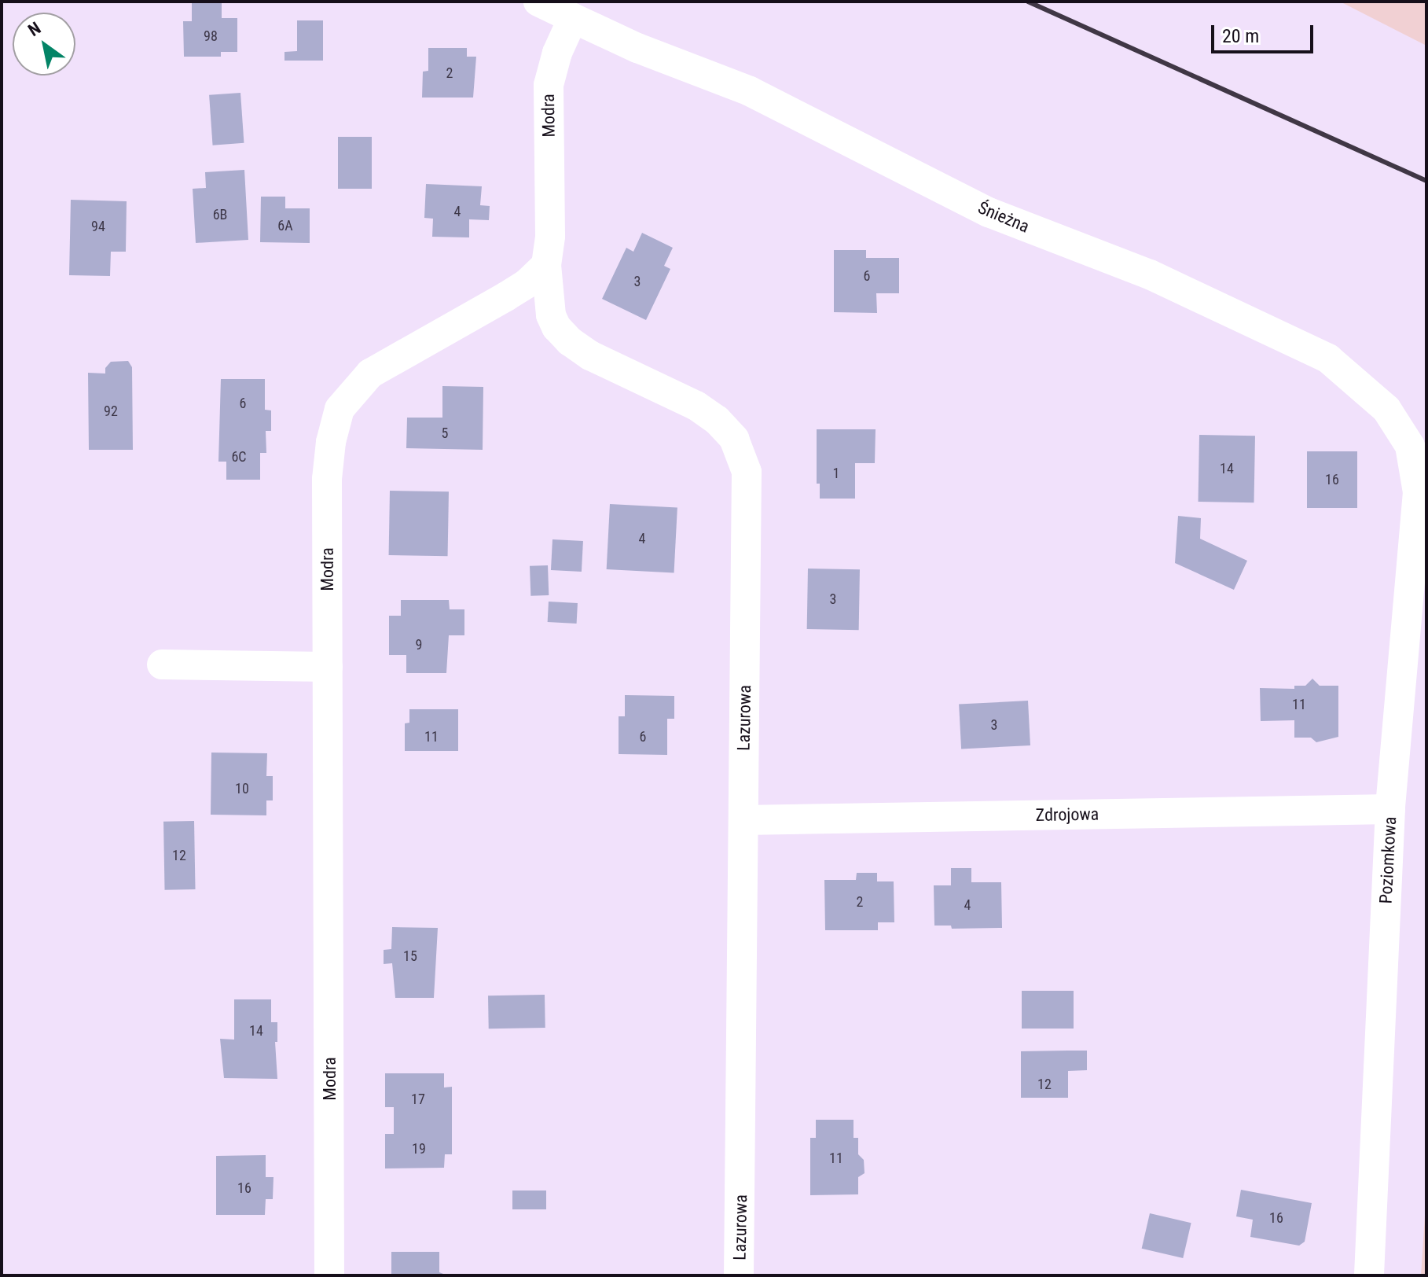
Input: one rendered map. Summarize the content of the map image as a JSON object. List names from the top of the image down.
{
  "streets": {
    "street": [
      "Modra",
      "Śnieżna",
      "Lazurowa",
      "Zdrojowa",
      "Poziomkowa"
    ]
  },
  "crossings": [
    ["Modra", "Śnieżna"],
    ["Modra", "Lazurowa"],
    ["Śnieżna", "Poziomkowa"],
    ["Lazurowa", "Zdrojowa"],
    ["Zdrojowa", "Poziomkowa"]
  ],
  "house_numbers": [
    "98",
    "2",
    "4",
    "6B",
    "6A",
    "94",
    "6",
    "3",
    "6",
    "92",
    "5",
    "6C",
    "14",
    "1",
    "16",
    "4",
    "3",
    "9",
    "11",
    "3",
    "11",
    "6",
    "10",
    "12",
    "2",
    "4",
    "15",
    "14",
    "12",
    "17",
    "19",
    "11",
    "16",
    "16"
  ],
  "scale_bar": "20 m",
  "north": "top left"
}
